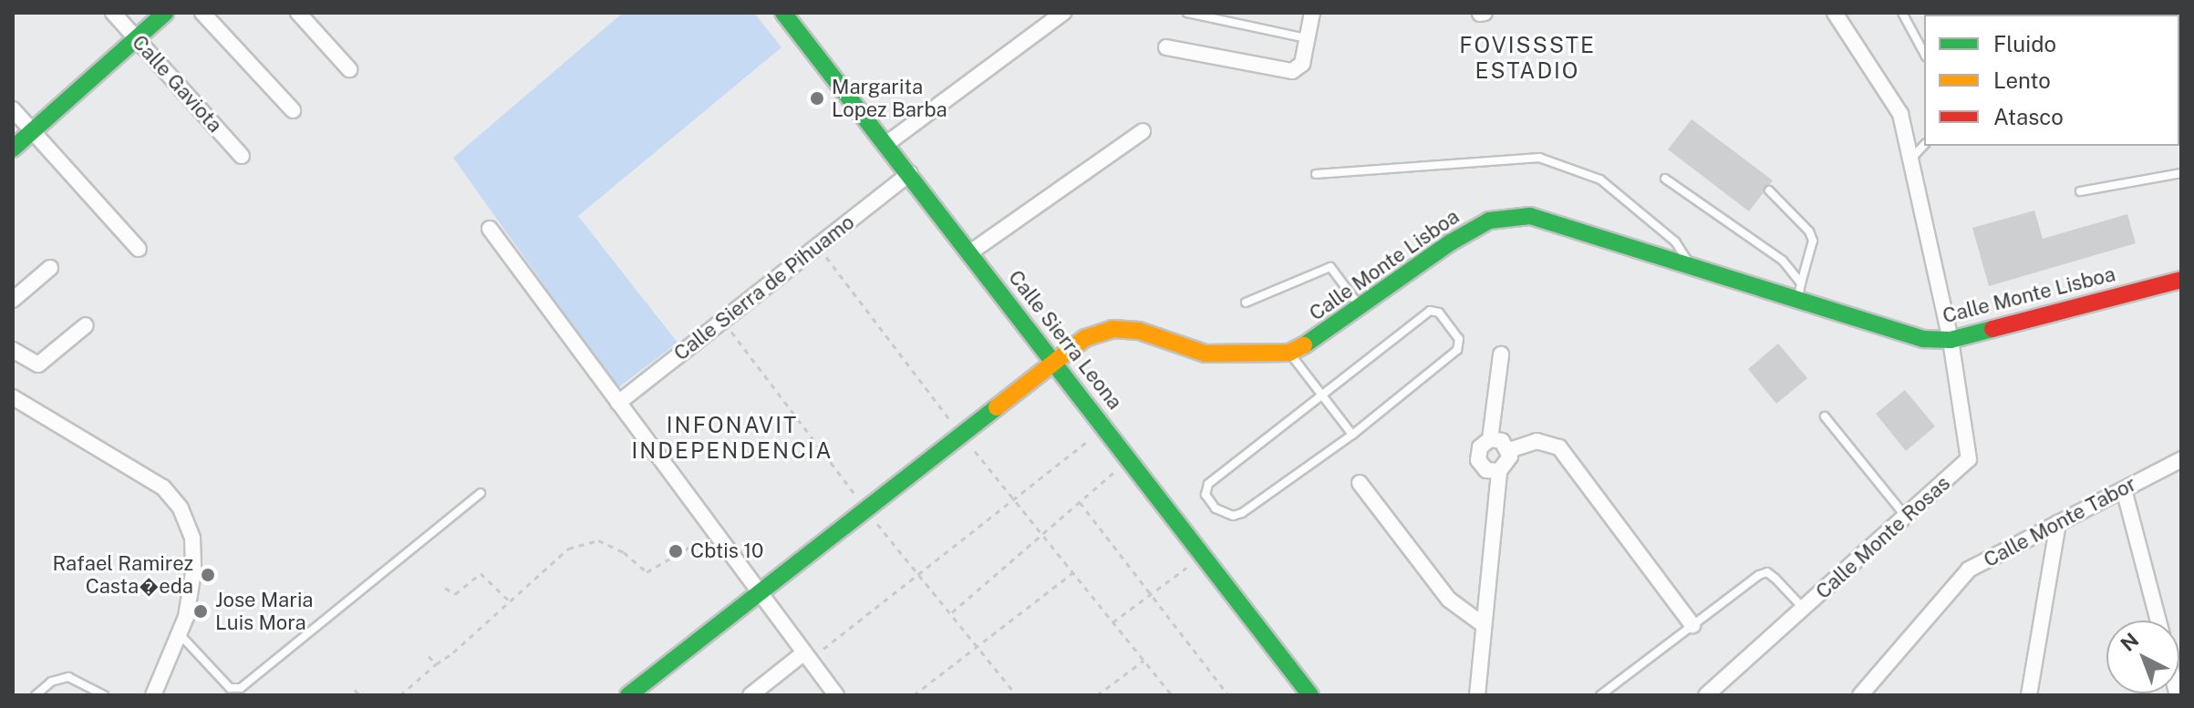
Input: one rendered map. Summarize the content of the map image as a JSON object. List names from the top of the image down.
{
  "streets": {
    "street": [
      "Calle Gaviota",
      "Calle Monte Lisboa",
      "Calle Sierra de Pihuamo",
      "Calle Sierra Leona",
      "Calle Monte Tabor",
      "Calle Monte Rosas"
    ]
  },
  "crossings": [
    ["Calle Monte Lisboa", "Calle Monte Rosas"],
    ["Calle Sierra de Pihuamo", "Calle Sierra Leona"]
  ],
  "districts": ["FOVISSSTE ESTADIO", "INFONAVIT INDEPENDENCIA"],
  "places": [
    "Margarita Lopez Barba",
    "Cbtis 10",
    "Rafael Ramirez Casta�eda",
    "Jose Maria Luis Mora"
  ],
  "legend": ["Fluido", "Lento", "Atasco"],
  "north": "top left"
}
